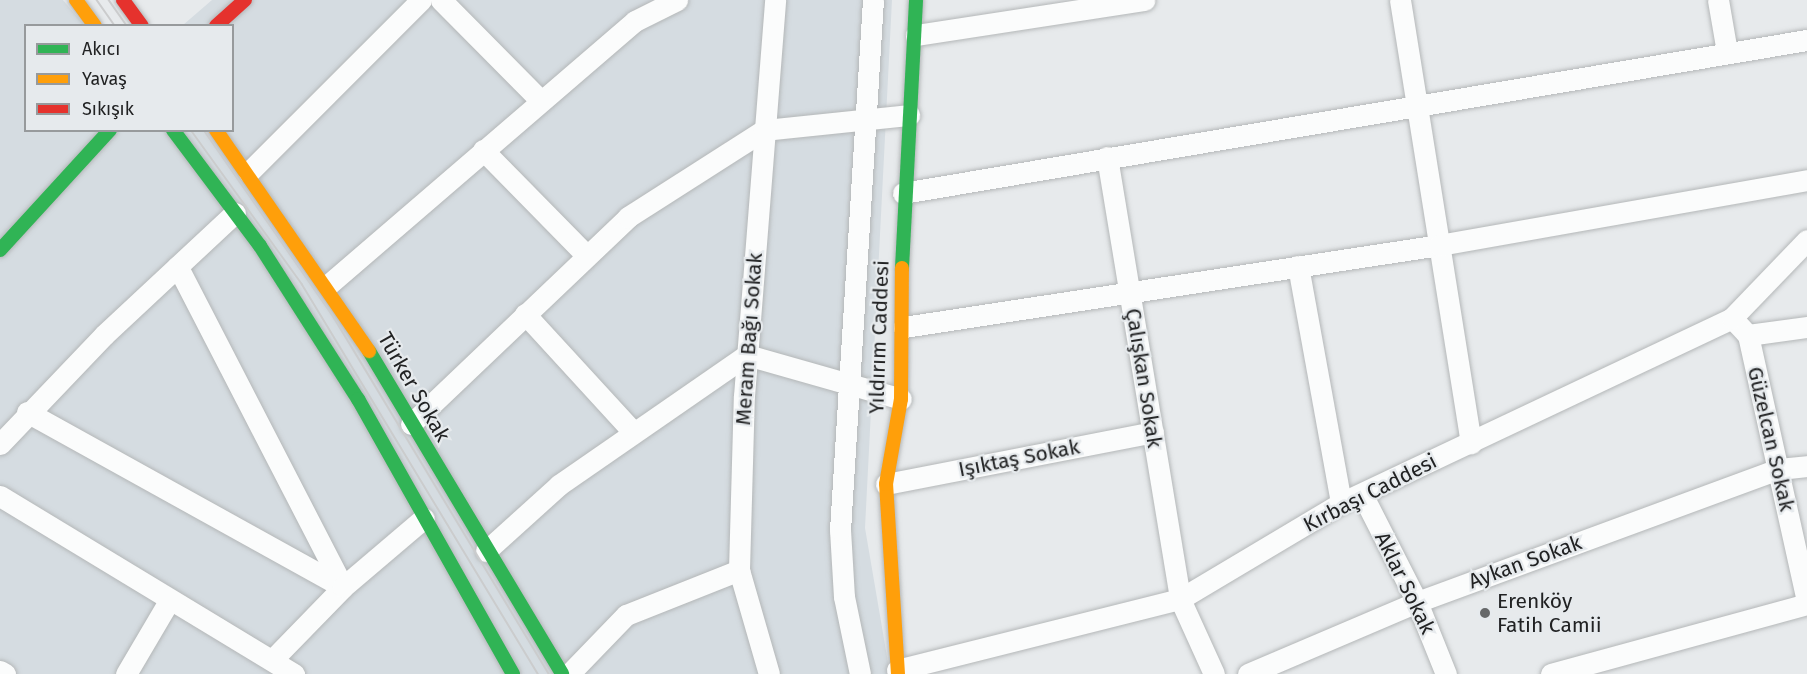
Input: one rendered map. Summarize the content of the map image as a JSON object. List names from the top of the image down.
{
  "streets": {
    "main road": ["Yıldırım Caddesi", "Türker Sokak"],
    "street": [
      "Meram Bağı Sokak",
      "Çalışkan Sokak",
      "Güzelcan Sokak",
      "Işıktaş Sokak",
      "Kırbaşı Caddesi",
      "Aykan Sokak",
      "Aklar Sokak"
    ]
  },
  "crossings": [
    ["Yıldırım Caddesi", "Işıktaş Sokak"],
    ["Yıldırım Caddesi", "Kırbaşı Caddesi"],
    ["Çalışkan Sokak", "Işıktaş Sokak"],
    ["Çalışkan Sokak", "Kırbaşı Caddesi"],
    ["Güzelcan Sokak", "Aykan Sokak"],
    ["Kırbaşı Caddesi", "Aklar Sokak"],
    ["Aykan Sokak", "Aklar Sokak"]
  ],
  "places": ["Erenköy Fatih Camii"],
  "legend": ["Akıcı", "Yavaş", "Sıkışık"]
}
